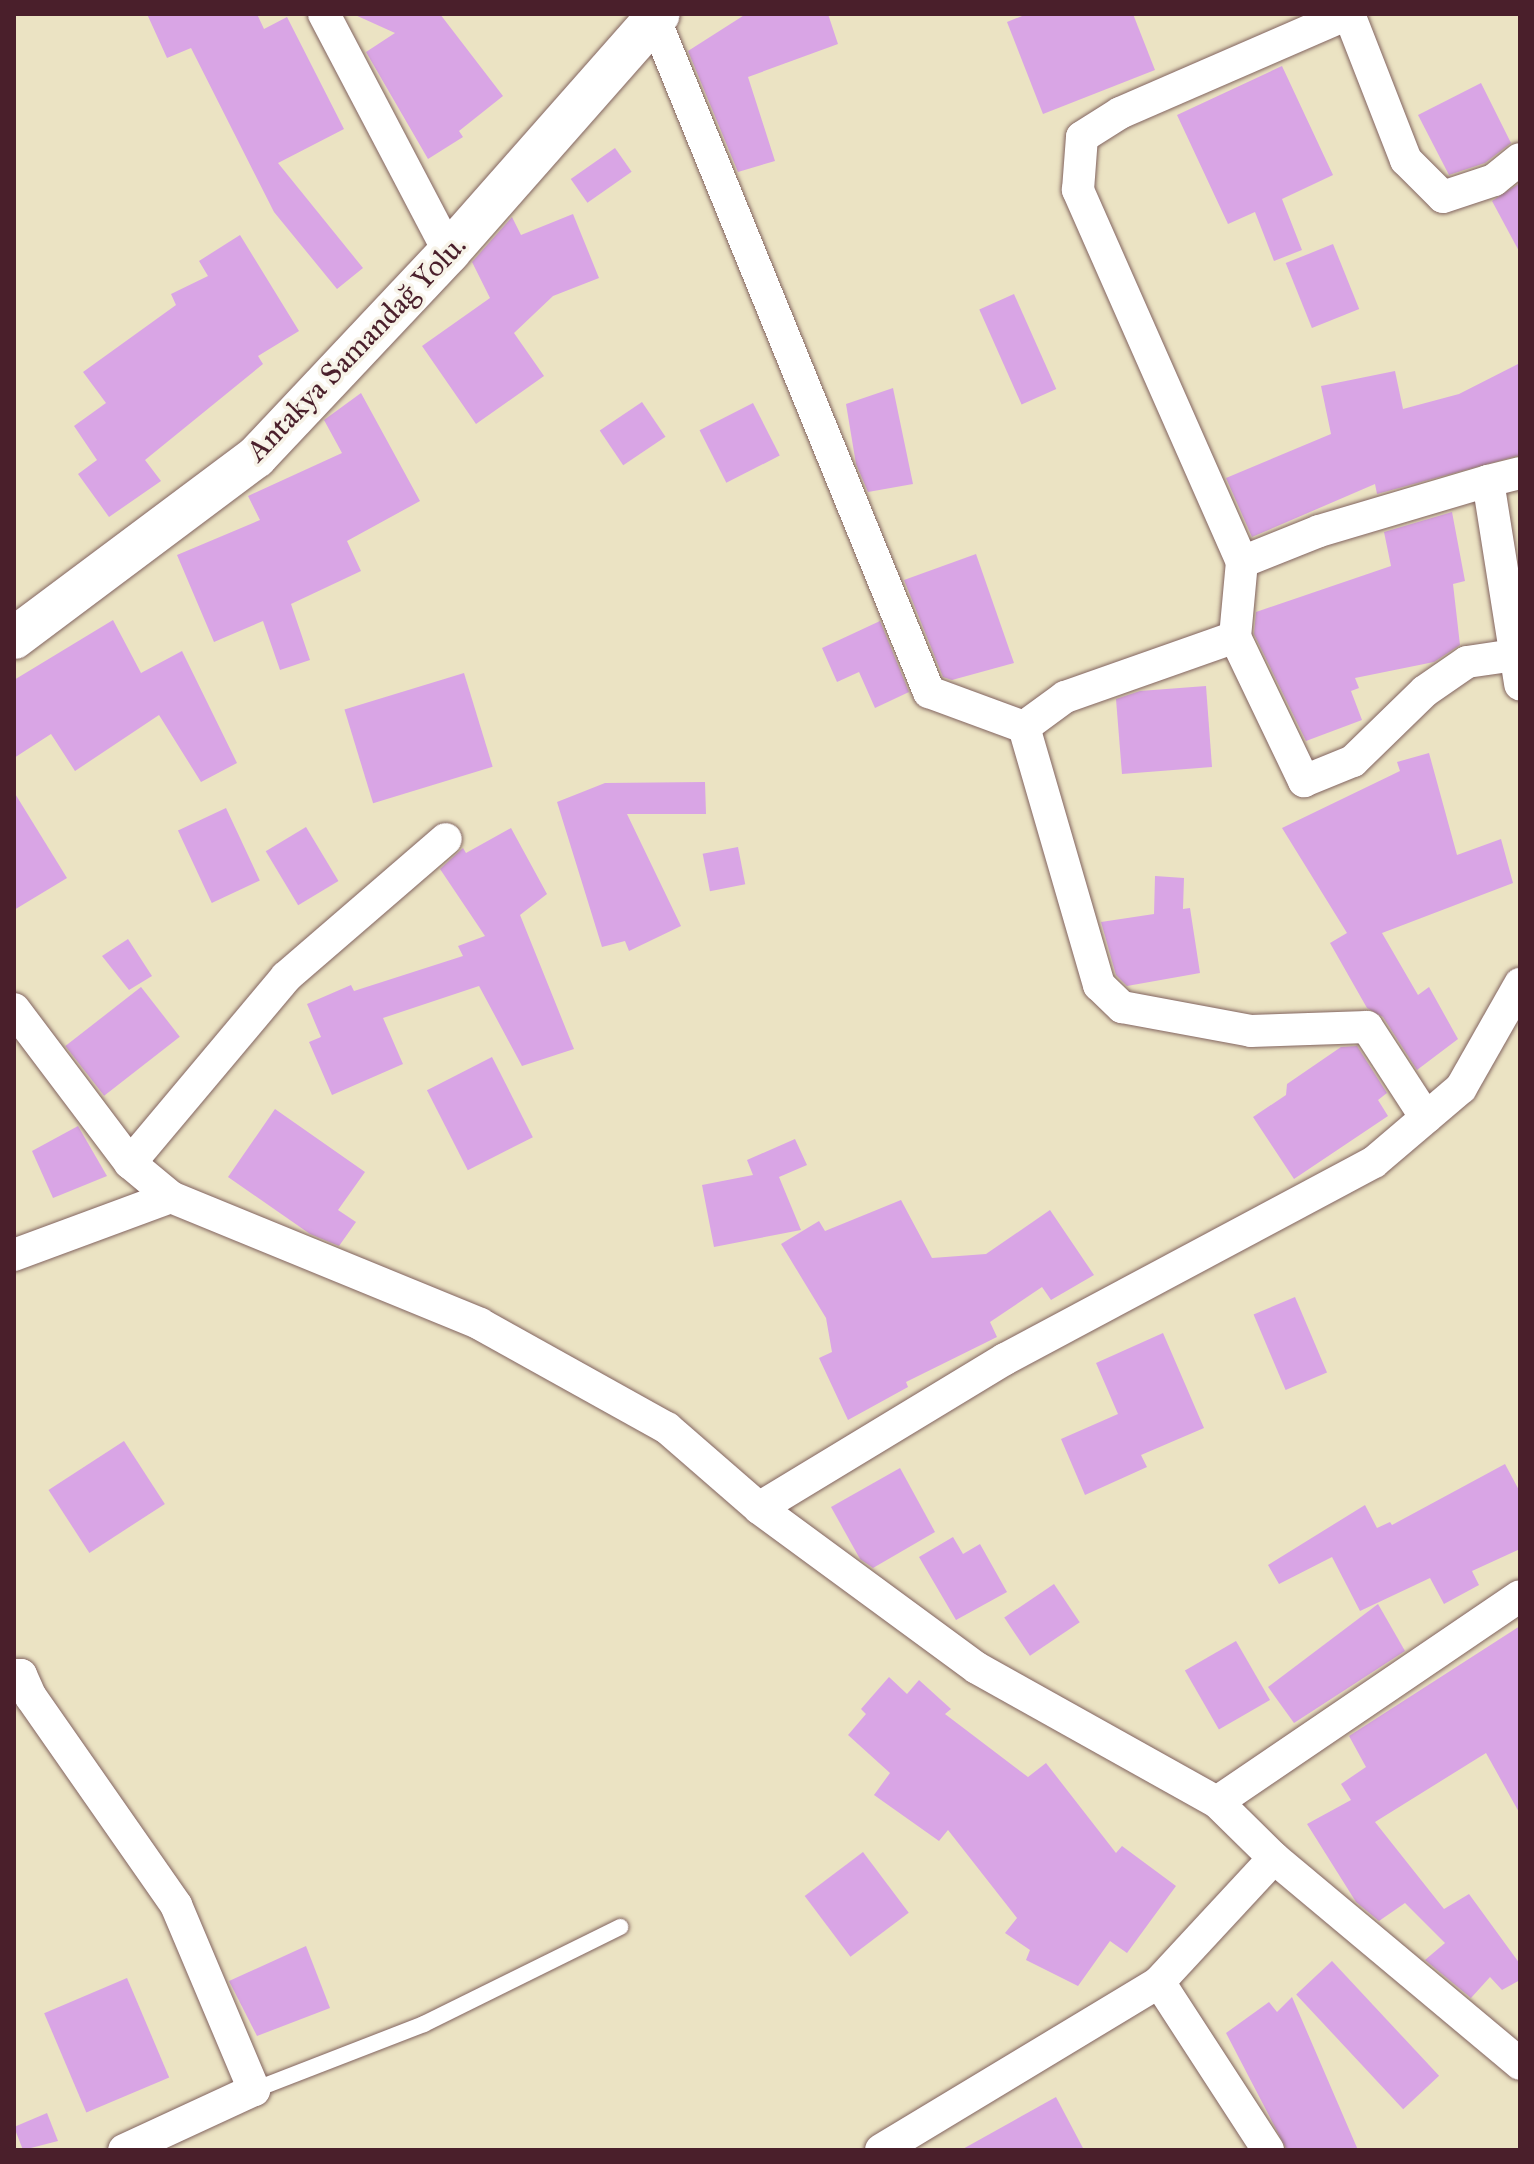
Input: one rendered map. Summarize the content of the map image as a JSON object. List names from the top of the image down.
{
  "streets": {
    "street": ["Antakya Samandağ Yolu."]
  }
}
